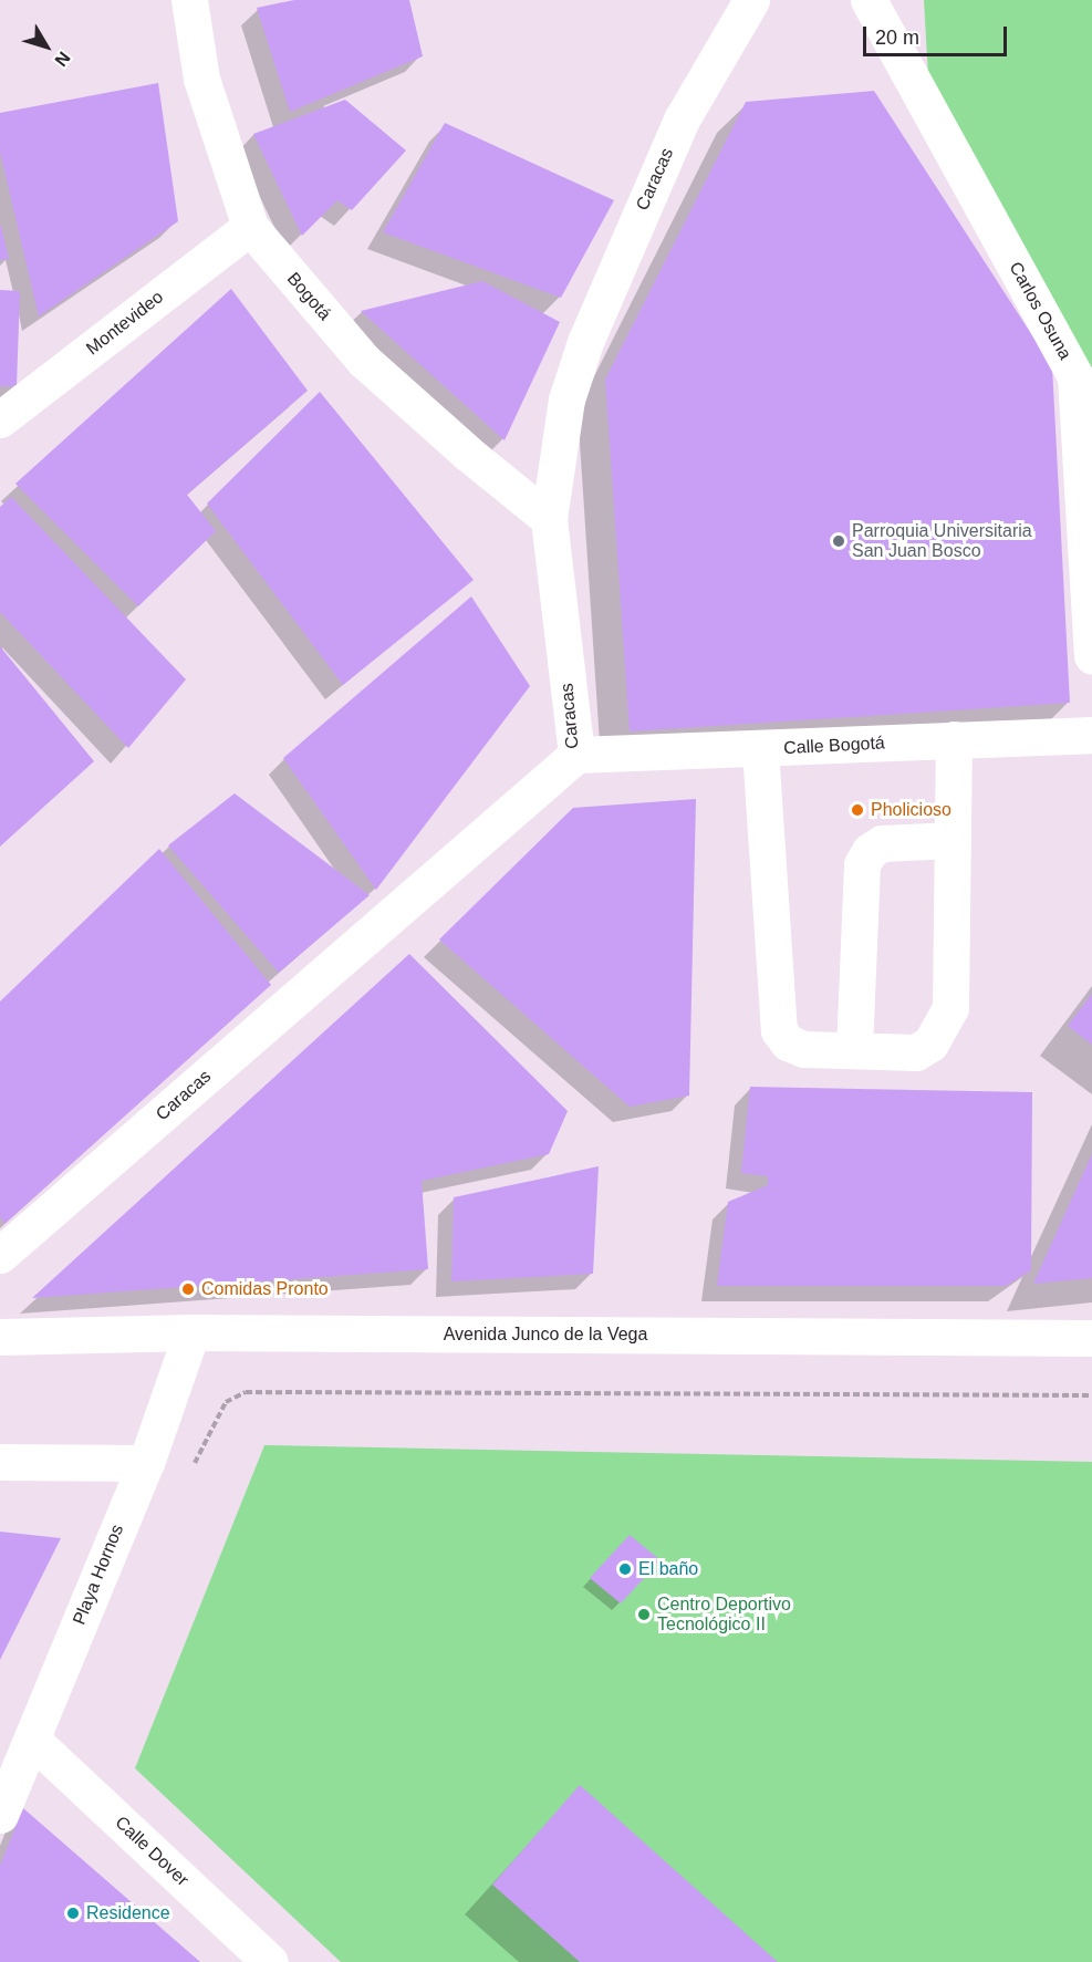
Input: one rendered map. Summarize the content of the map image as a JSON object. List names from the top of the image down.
{
  "streets": {
    "street": [
      "Caracas",
      "Bogotá",
      "Carlos Osuna",
      "Montevideo",
      "Calle Bogotá",
      "Avenida Junco de la Vega",
      "Playa Hornos",
      "Calle Dover"
    ]
  },
  "crossings": [
    ["Caracas", "Bogotá"],
    ["Caracas", "Calle Bogotá"],
    ["Bogotá", "Montevideo"],
    ["Avenida Junco de la Vega", "Playa Hornos"],
    ["Playa Hornos", "Calle Dover"]
  ],
  "places": [
    "Parroquia Universitaria San Juan Bosco",
    "Pholicioso",
    "Comidas Pronto",
    "El baño",
    "Centro Deportivo Tecnológico II",
    "Residence"
  ],
  "scale_bar": "20 m",
  "north": "bottom right"
}
